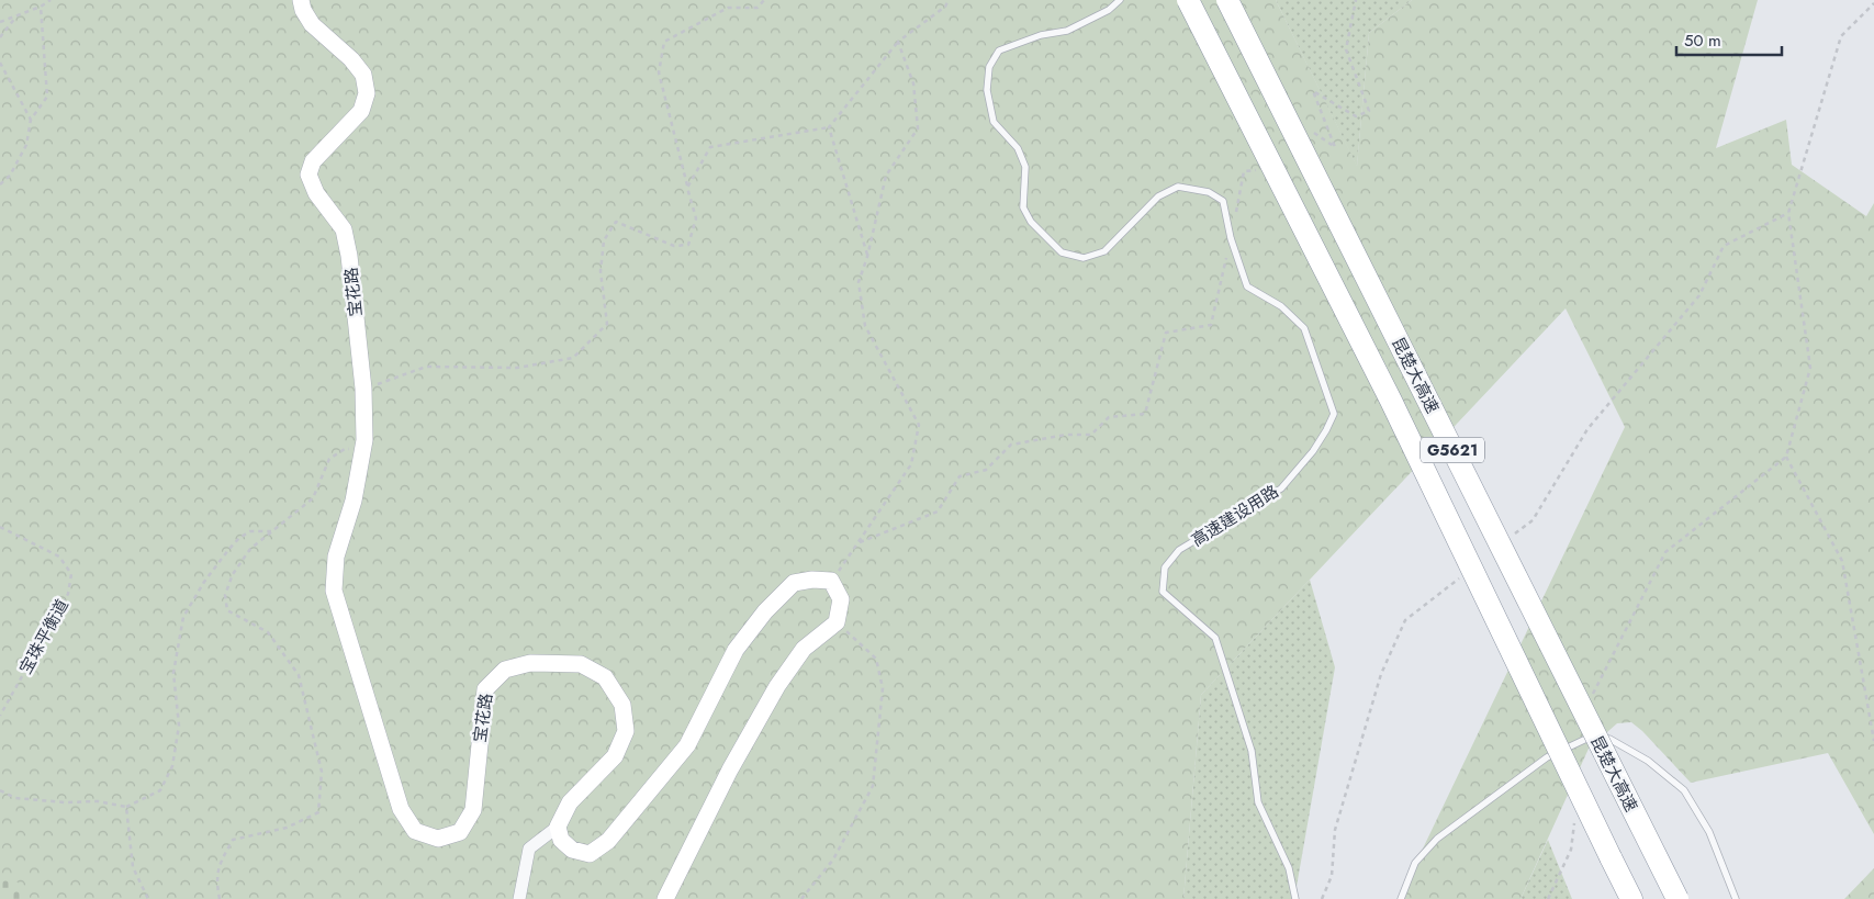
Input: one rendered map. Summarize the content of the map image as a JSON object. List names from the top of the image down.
{
  "streets": {
    "highway": ["昆楚大高速", "G5621"],
    "main road": ["宝花路"],
    "lane": ["高速建设用路"],
    "path": ["宝珠平衡道"]
  },
  "scale_bar": "50 m"
}
